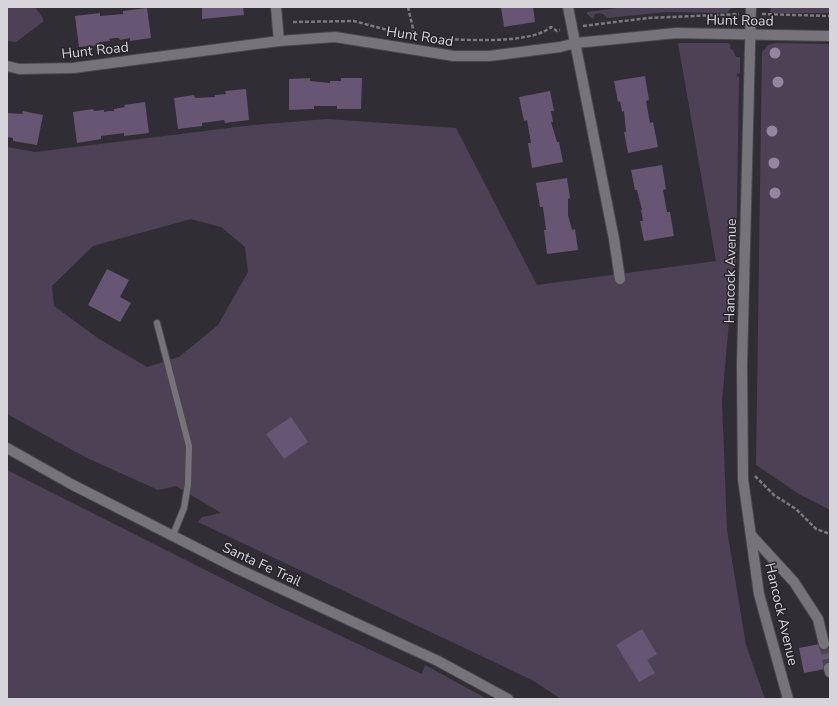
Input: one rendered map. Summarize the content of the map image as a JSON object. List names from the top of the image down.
{
  "streets": {
    "street": ["Hunt Road", "Hancock Avenue", "Santa Fe Trail"]
  },
  "crossings": [
    ["Hunt Road", "Hancock Avenue"]
  ]
}
